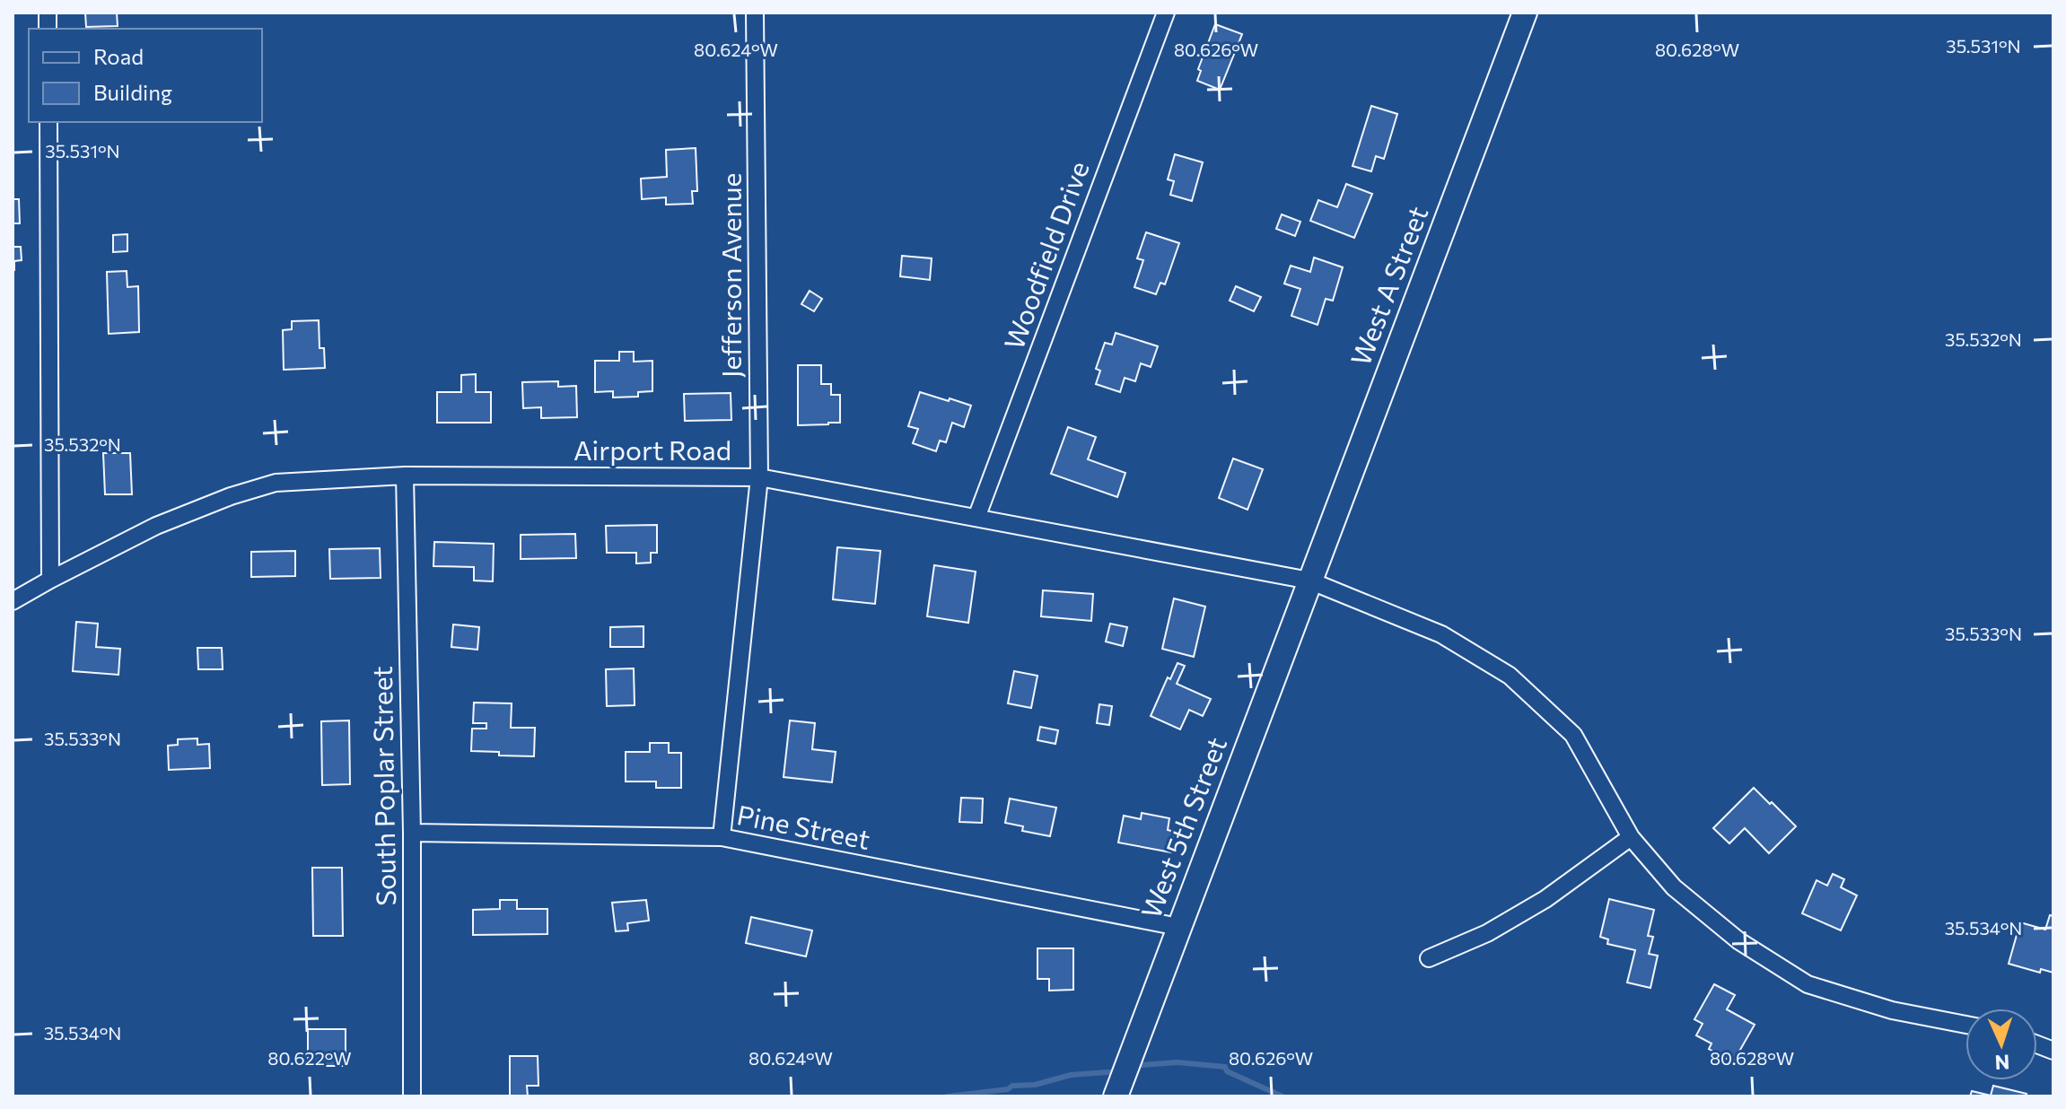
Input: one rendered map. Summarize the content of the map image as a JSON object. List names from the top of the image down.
{
  "streets": {
    "street": [
      "Woodfield Drive",
      "Jefferson Avenue",
      "West A Street",
      "Airport Road",
      "South Poplar Street",
      "Pine Street",
      "West 5th Street"
    ]
  },
  "crossings": [
    ["Woodfield Drive", "Airport Road"],
    ["Jefferson Avenue", "Airport Road"],
    ["Jefferson Avenue", "Pine Street"],
    ["West A Street", "Airport Road"],
    ["West A Street", "West 5th Street"],
    ["Airport Road", "South Poplar Street"],
    ["Airport Road", "West 5th Street"],
    ["South Poplar Street", "Pine Street"],
    ["Pine Street", "West 5th Street"]
  ],
  "legend": ["Road", "Building"],
  "north": "bottom",
  "coordinates": [
    "35.531°N",
    "80.624°W",
    "80.626°W",
    "80.628°W",
    "35.532°N",
    "35.533°N",
    "35.534°N",
    "80.622°W"
  ]
}
